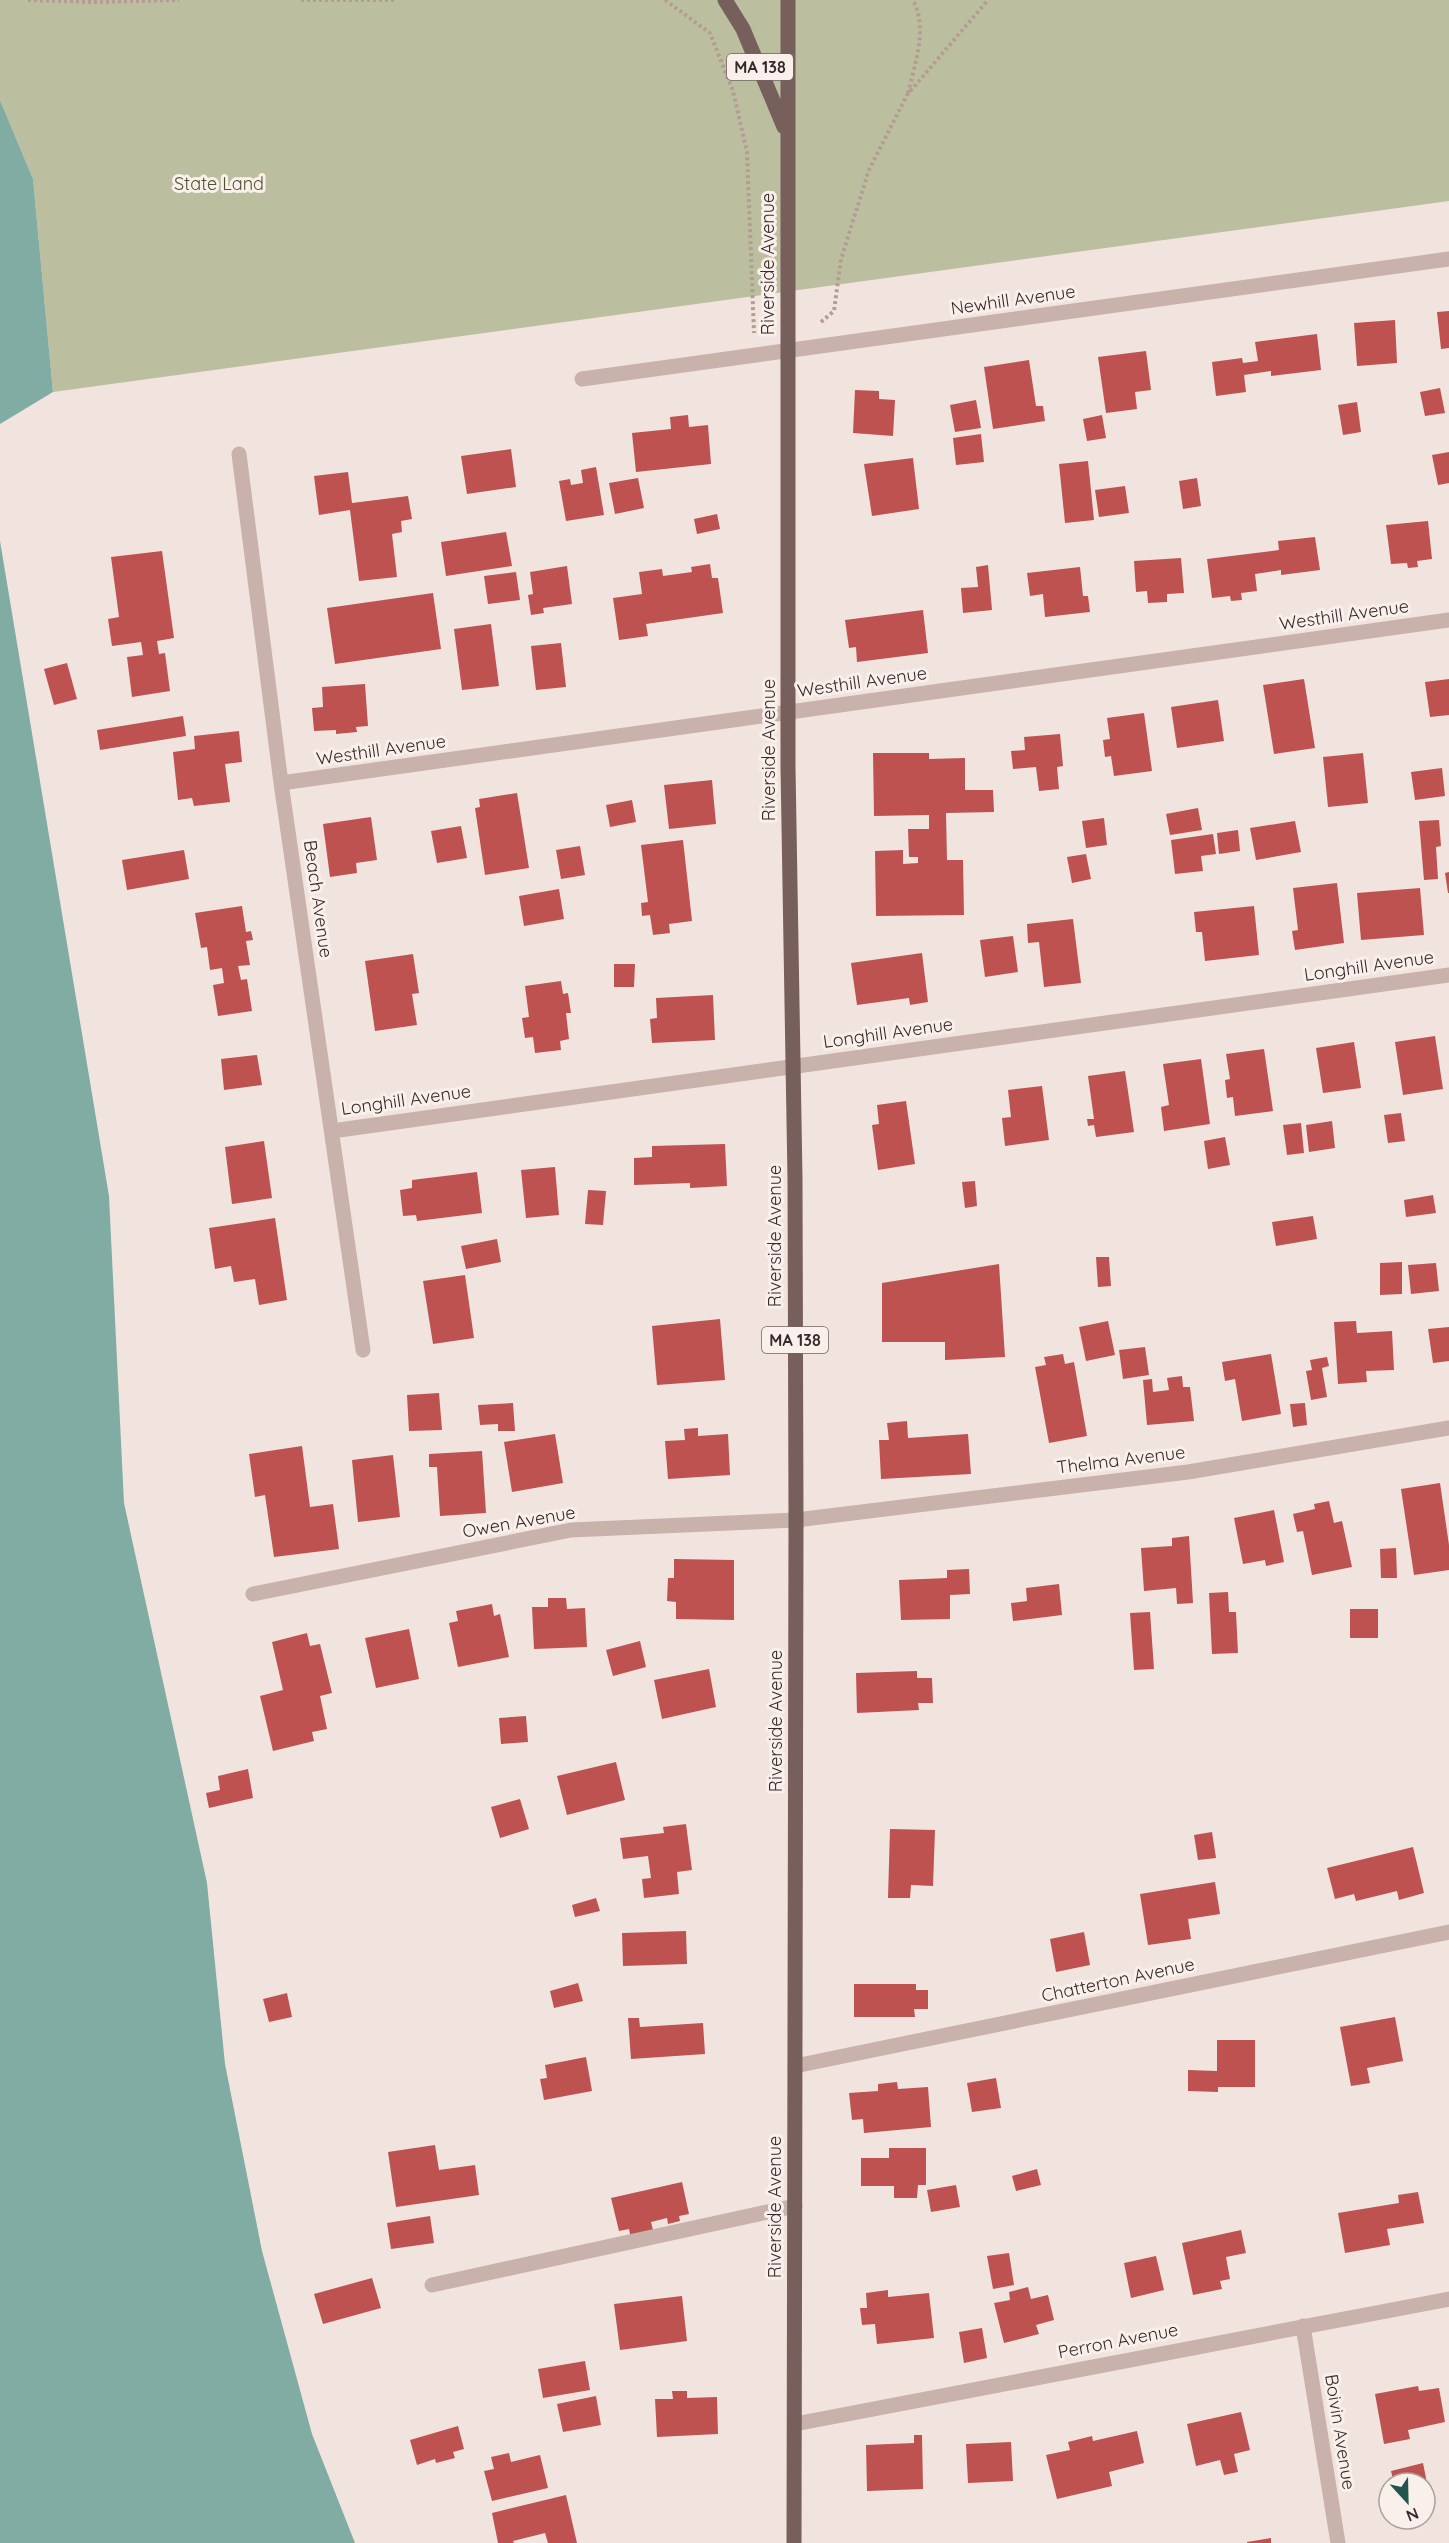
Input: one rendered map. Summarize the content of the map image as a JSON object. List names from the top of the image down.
{
  "streets": {
    "main road": ["MA 138", "Riverside Avenue"],
    "street": [
      "Newhill Avenue",
      "Westhill Avenue",
      "Beach Avenue",
      "Longhill Avenue",
      "Thelma Avenue",
      "Owen Avenue",
      "Chatterton Avenue",
      "Perron Avenue",
      "Boivin Avenue"
    ]
  },
  "crossings": [
    ["MA 138", "Riverside Avenue"],
    ["Riverside Avenue", "Newhill Avenue"],
    ["Riverside Avenue", "Westhill Avenue"],
    ["Riverside Avenue", "Longhill Avenue"],
    ["Riverside Avenue", "Thelma Avenue"],
    ["Riverside Avenue", "Owen Avenue"],
    ["Riverside Avenue", "Chatterton Avenue"],
    ["Riverside Avenue", "Perron Avenue"],
    ["Westhill Avenue", "Beach Avenue"],
    ["Beach Avenue", "Longhill Avenue"],
    ["Thelma Avenue", "Owen Avenue"],
    ["Perron Avenue", "Boivin Avenue"]
  ],
  "parks": ["State Land"],
  "north": "bottom"
}
